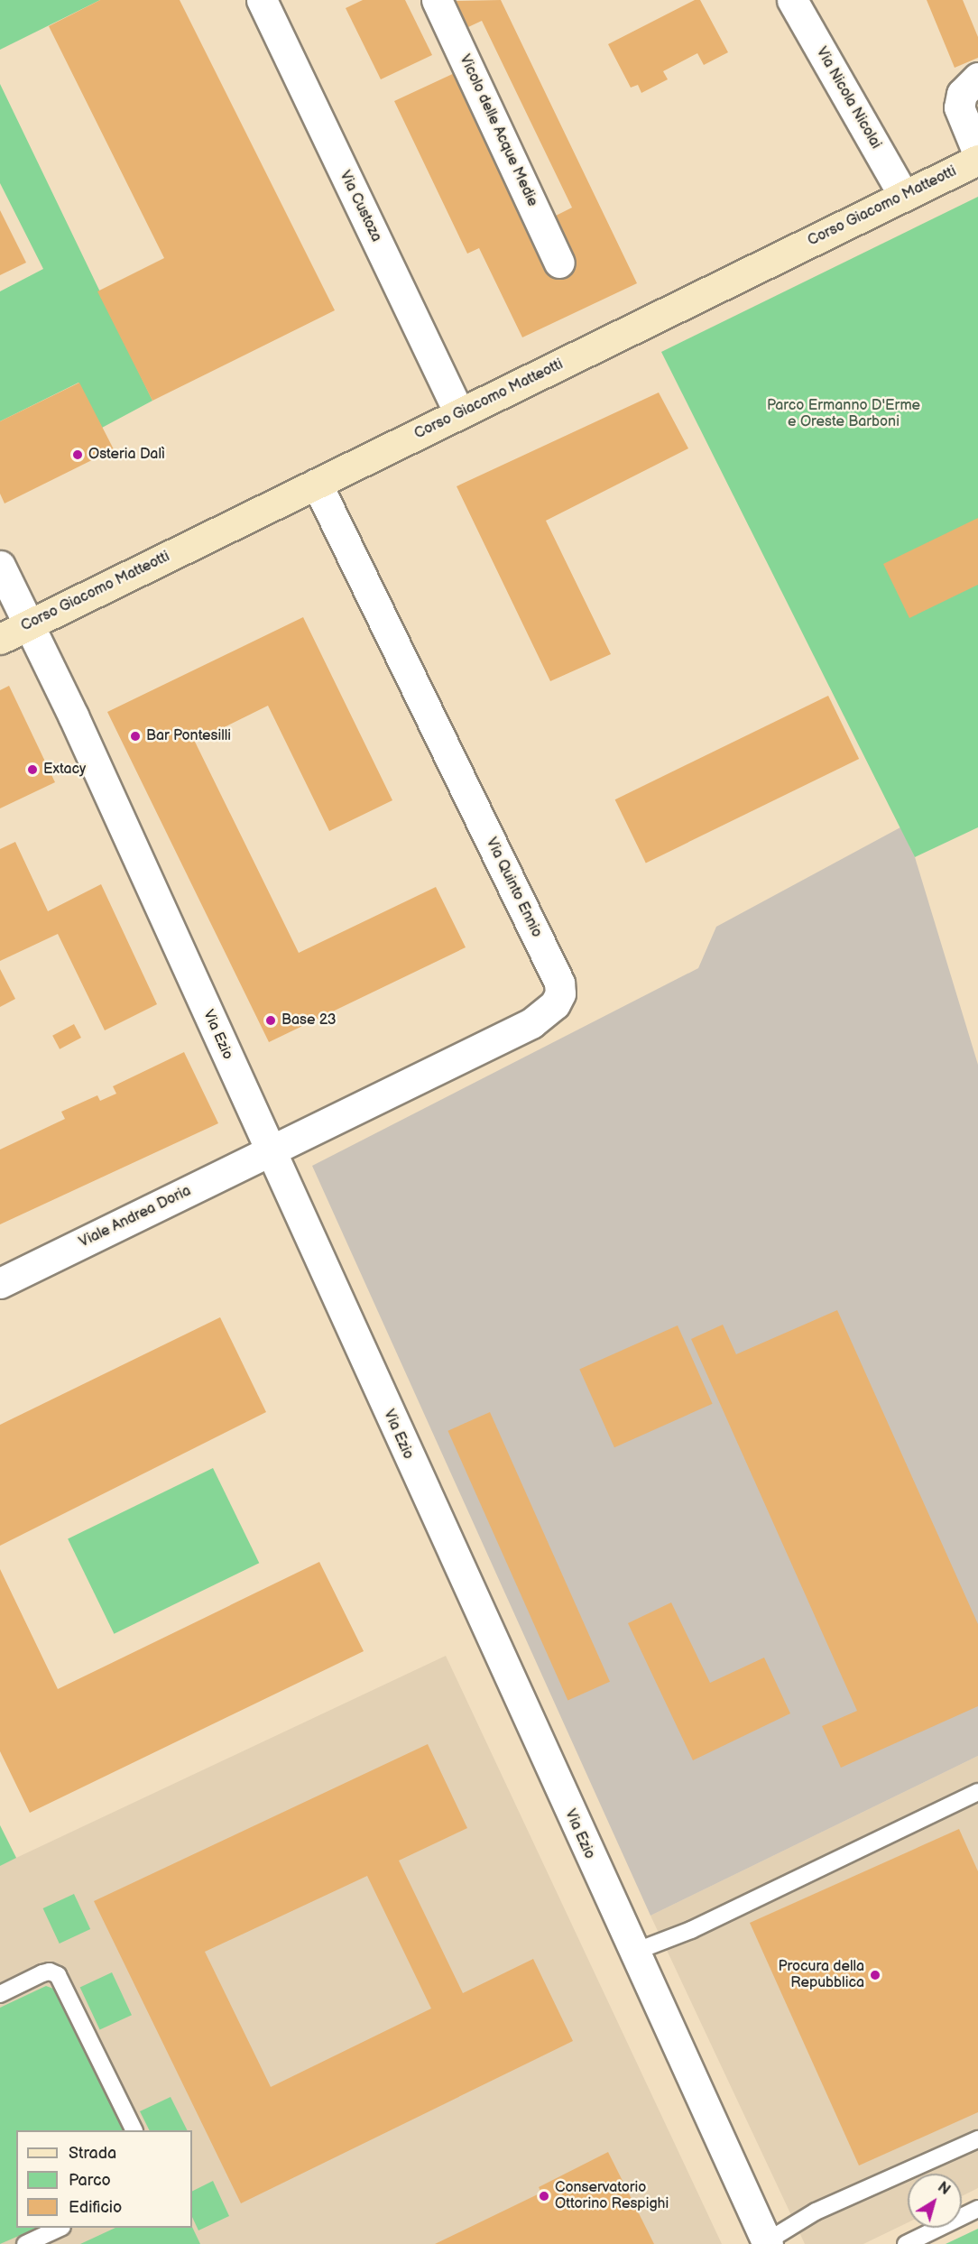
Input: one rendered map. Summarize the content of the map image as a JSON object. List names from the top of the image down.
{
  "streets": {
    "main road": ["Corso Giacomo Matteotti"],
    "street": [
      "Via Nicola Nicolai",
      "Vicolo delle Acque Medie",
      "Via Custoza",
      "Via Quinto Ennio",
      "Via Ezio",
      "Viale Andrea Doria"
    ]
  },
  "crossings": [
    ["Via Nicola Nicolai", "Corso Giacomo Matteotti"],
    ["Via Custoza", "Corso Giacomo Matteotti"],
    ["Corso Giacomo Matteotti", "Via Quinto Ennio"],
    ["Corso Giacomo Matteotti", "Via Ezio"],
    ["Via Quinto Ennio", "Via Ezio"],
    ["Via Quinto Ennio", "Viale Andrea Doria"],
    ["Via Ezio", "Viale Andrea Doria"]
  ],
  "parks": ["Parco Ermanno D'Erme e Oreste Barboni"],
  "places": [
    "Osteria Dalì",
    "Bar Pontesilli",
    "Extacy",
    "Base 23",
    "Procura della Repubblica",
    "Conservatorio Ottorino Respighi"
  ],
  "legend": ["Strada", "Parco", "Edificio"],
  "north": "top right"
}
